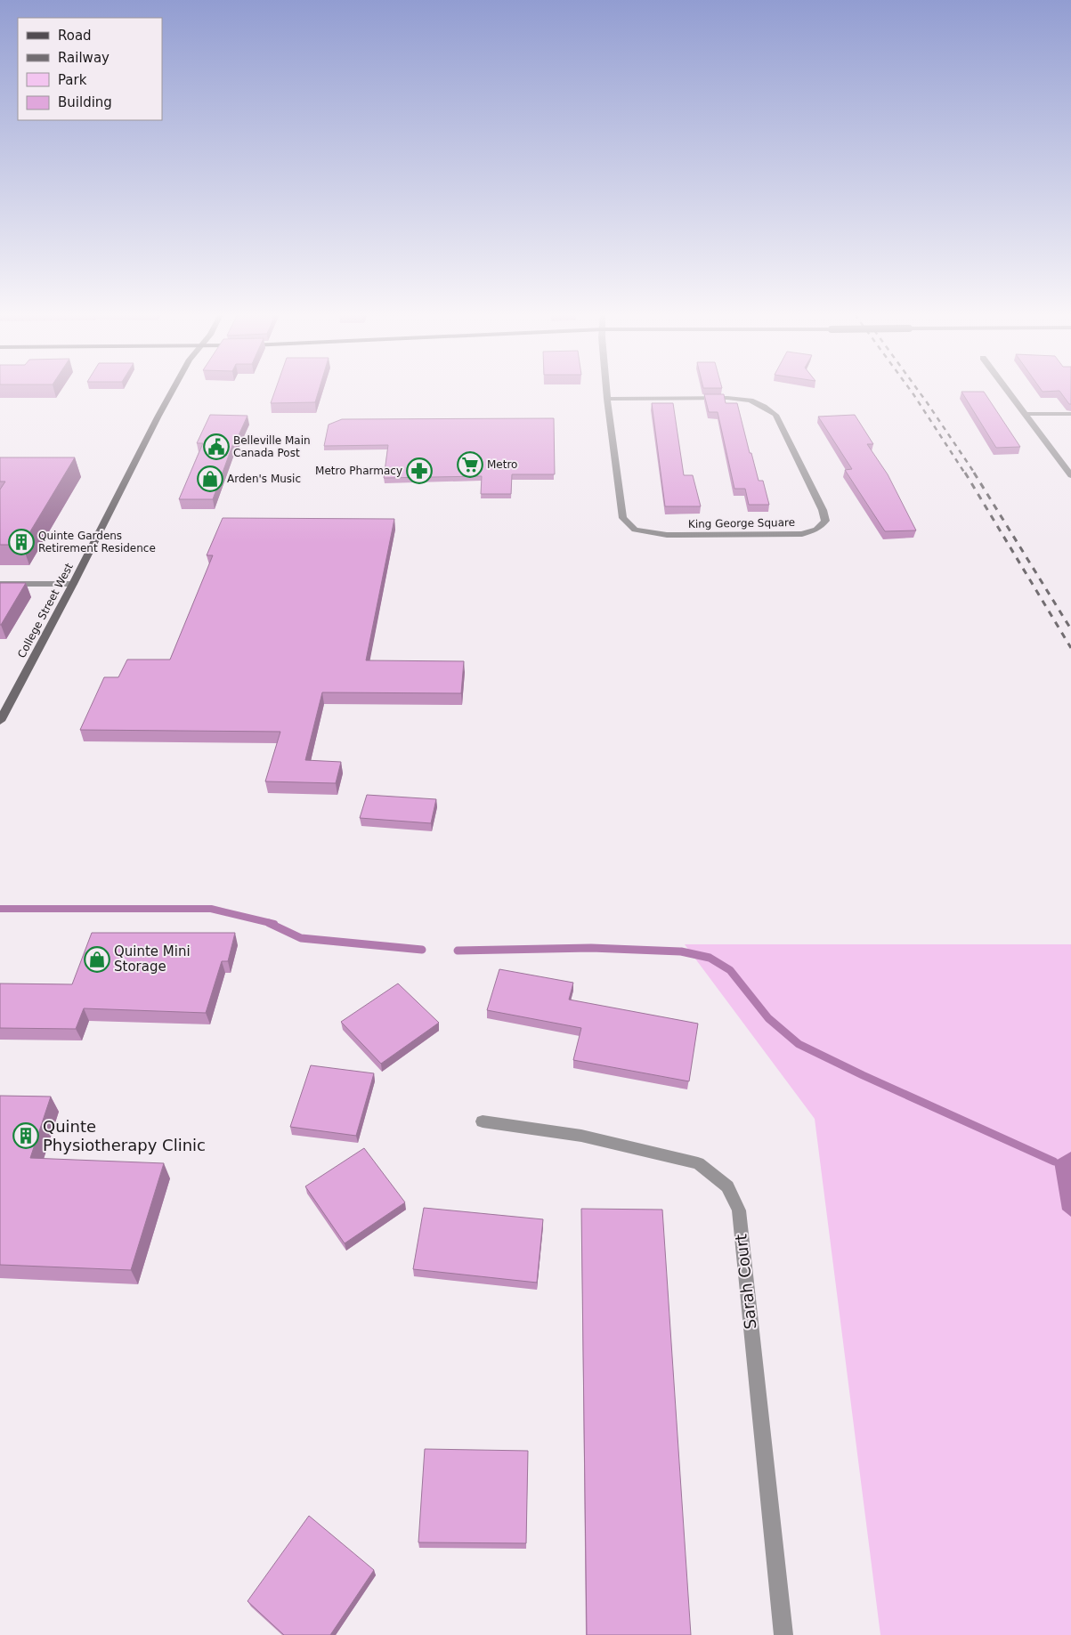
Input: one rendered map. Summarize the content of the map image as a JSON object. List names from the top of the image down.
{
  "streets": {
    "main road": ["College Street West"],
    "street": ["King George Square", "Sarah Court"]
  },
  "places": {
    "public building": ["Belleville Main Canada Post"],
    "supermarket": ["Metro"],
    "pharmacy": ["Metro Pharmacy"],
    "shop": ["Arden's Music", "Quinte Mini Storage"],
    "building": ["Quinte Gardens Retirement Residence", "Quinte Physiotherapy Clinic"]
  },
  "legend": [
    "Road",
    "Railway",
    "Park",
    "Building"
  ]
}
